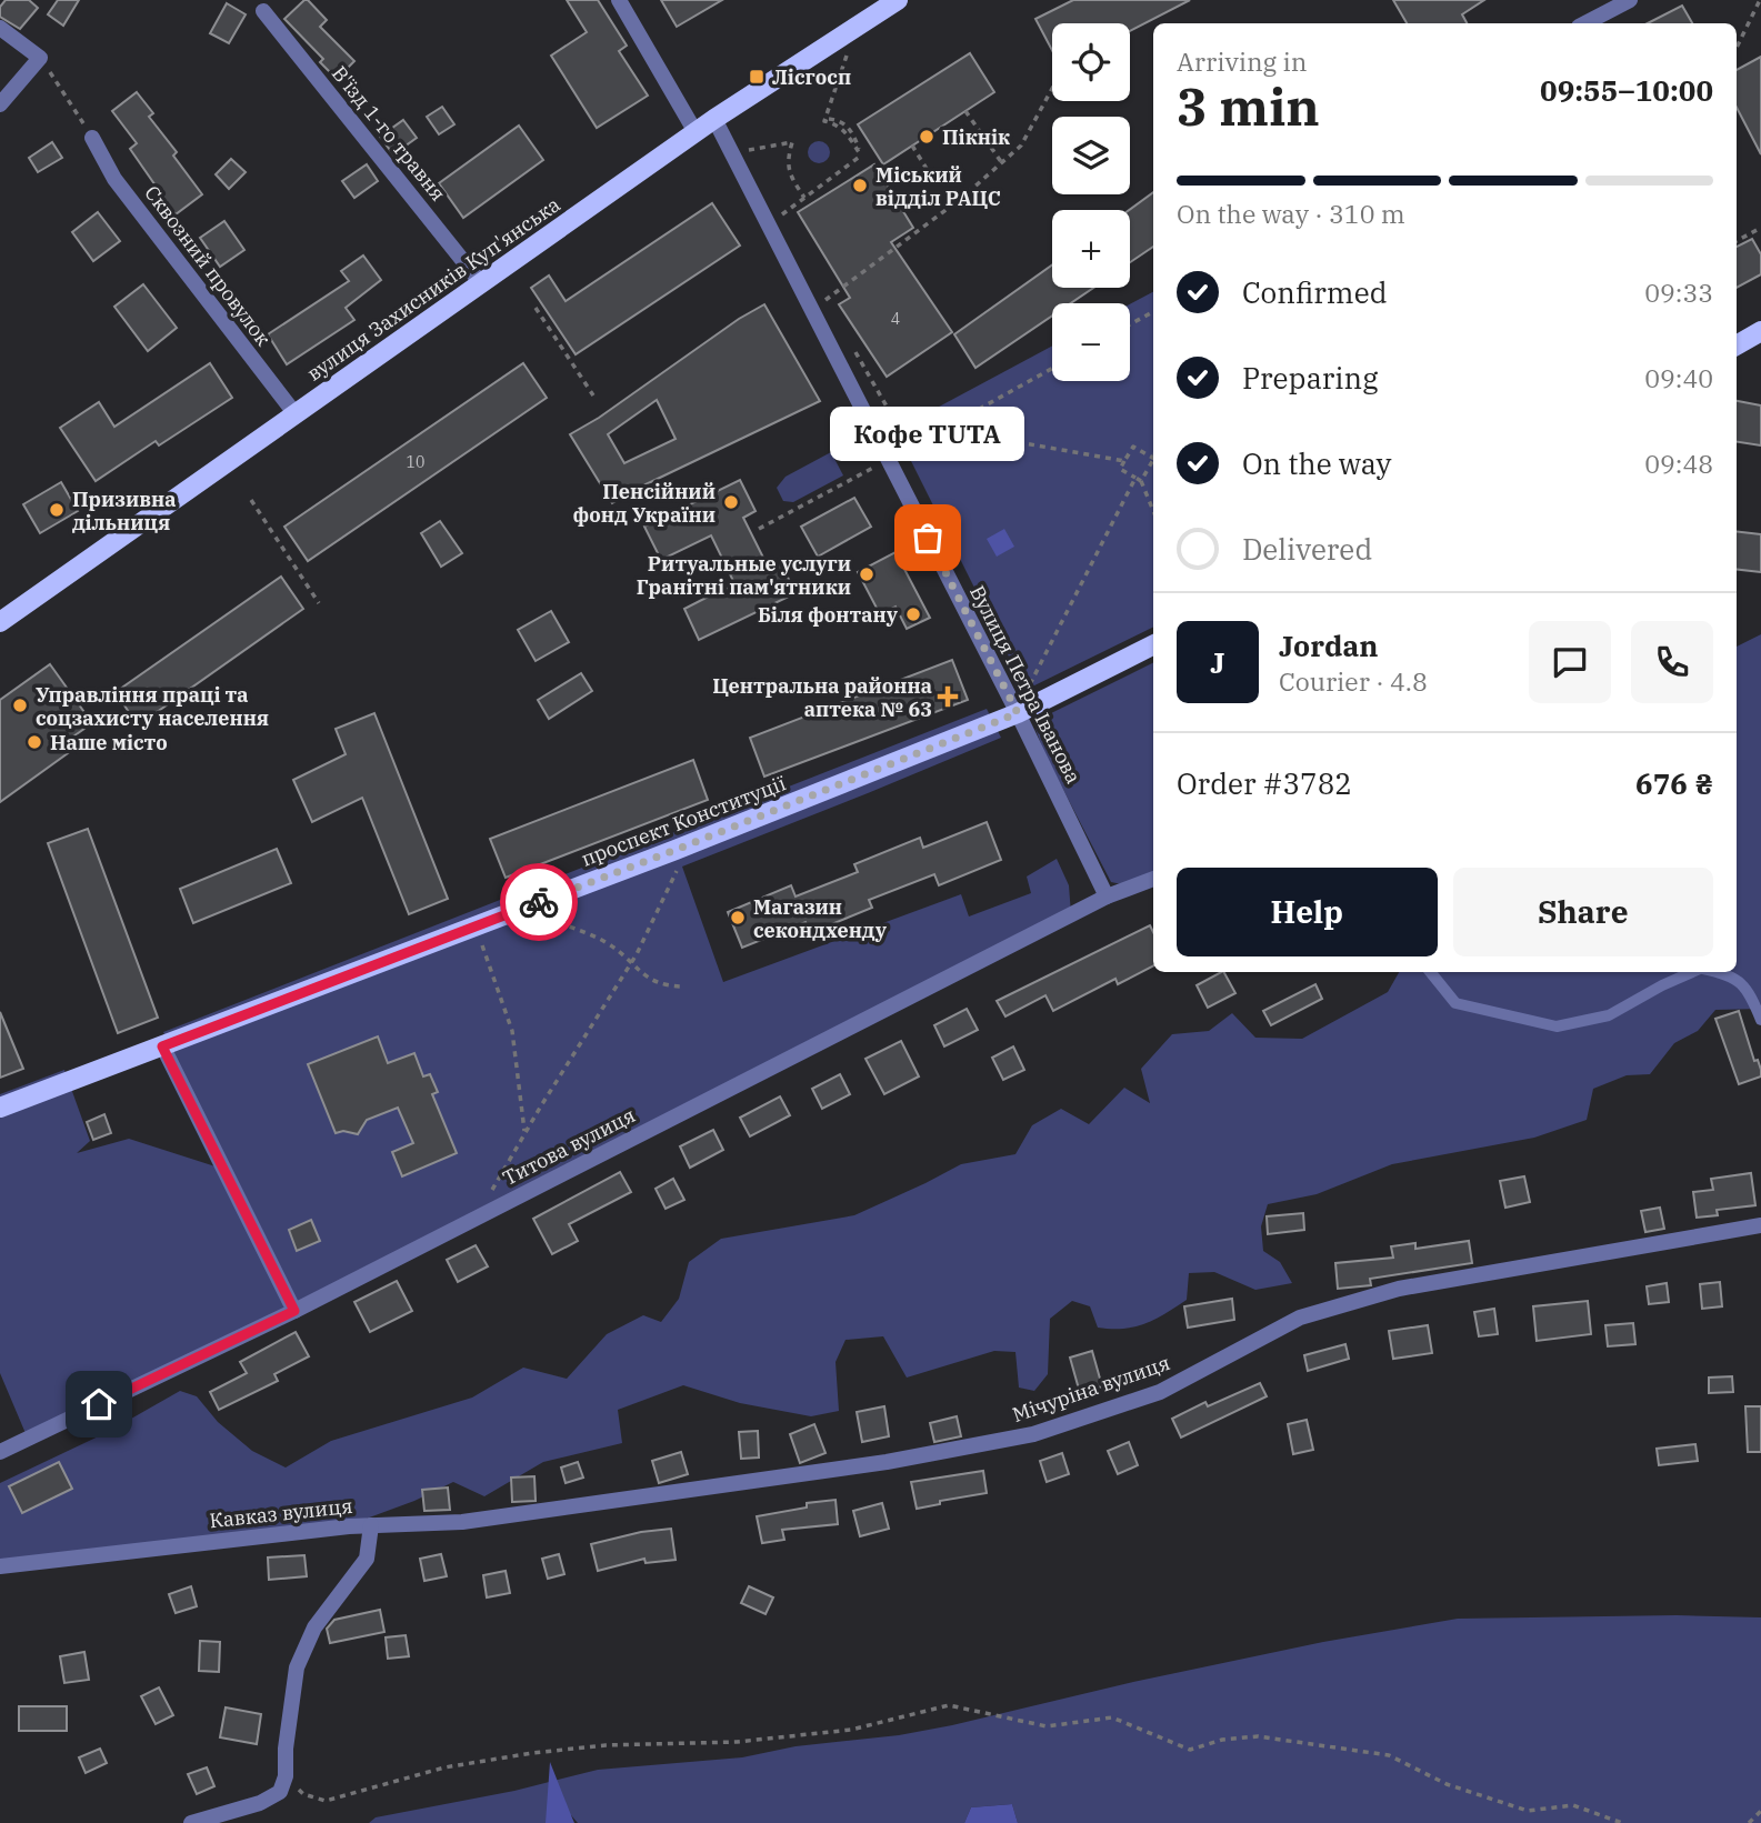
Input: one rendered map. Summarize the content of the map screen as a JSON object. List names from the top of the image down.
{
  "streets": {
    "main road": ["вулиця Захисників Куп'янська", "проспект Конституції"],
    "street": [
      "В'їзд 1-го травня",
      "Сквозний провулок",
      "Вулиця Петра Іванова",
      "Титова вулиця",
      "Мічуріна вулиця",
      "Кавказ вулиця"
    ]
  },
  "crossings": [
    ["В'їзд 1-го травня", "вулиця Захисників Куп'янська"],
    ["Сквозний провулок", "вулиця Захисників Куп'янська"],
    ["вулиця Захисників Куп'янська", "Вулиця Петра Іванова"],
    ["Вулиця Петра Іванова", "проспект Конституції"],
    ["Вулиця Петра Іванова", "Титова вулиця"],
    ["Мічуріна вулиця", "Кавказ вулиця"]
  ],
  "places": {
    "transit": ["Лісгосп"],
    "other": [
      "Пікнік",
      "Міський відділ РАЦС",
      "Пенсійний фонд України",
      "Призивна дільниця",
      "Кофе TUTA",
      "Ритуальные услуги Гранітні пам'ятники",
      "Біля фонтану",
      "Управління праці та соцзахисту населення",
      "Наше місто",
      "Магазин секондхенду"
    ],
    "health": ["Центральна районна аптека № 63"]
  },
  "house_numbers": ["4", "10"],
  "page": {
    "map_buttons": ["+", "−"],
    "heading": ["3 min", "Arriving in", "09:55–10:00"],
    "panel": [
      "Jordan",
      "Courier · 4.8",
      "Order #3782",
      "676 ₴"
    ],
    "bar": "On the way · 310 m",
    "list": [
      ["Confirmed", "09:33"],
      ["Preparing", "09:40"],
      ["On the way", "09:48"],
      "Delivered"
    ],
    "bubble": "Кофе TUTA",
    "round": "J",
    "buttons": ["Help", "Share"]
  }
}
